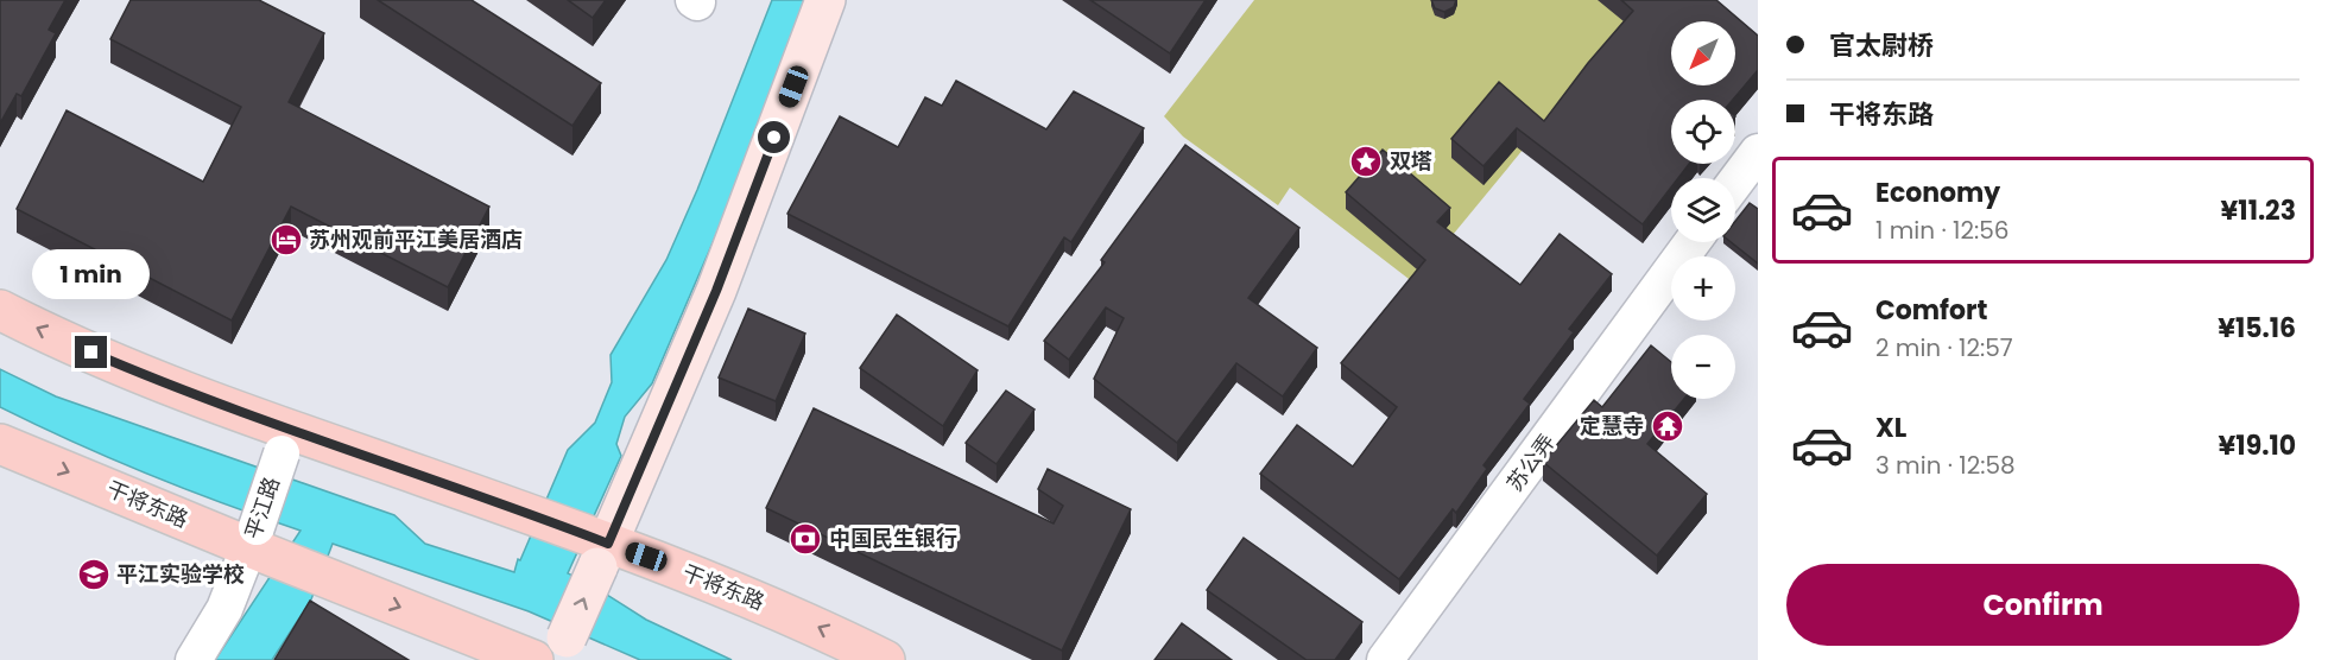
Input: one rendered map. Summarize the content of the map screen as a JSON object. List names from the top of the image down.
{
  "streets": {
    "main road": ["干将东路"],
    "street": ["苏公弄", "平江路"]
  },
  "crossings": [
    ["干将东路", "平江路"]
  ],
  "places": {
    "place": ["双塔"],
    "hotel": ["苏州观前平江美居酒店"],
    "temple": ["定慧寺"],
    "bank": ["中国民生银行"],
    "school or university": ["平江实验学校"]
  },
  "north": "bottom left",
  "page": {
    "banner": ["官太尉桥", "干将东路"],
    "map_buttons": ["+", "−"],
    "list": [
      {
        "name": "Economy",
        "note": "1 min · 12:56",
        "value": "¥11.23"
      },
      {
        "name": "Comfort",
        "note": "2 min · 12:57",
        "value": "¥15.16"
      },
      {
        "name": "XL",
        "note": "3 min · 12:58",
        "value": "¥19.10"
      }
    ],
    "bubble": "1 min",
    "buttons": "Confirm"
  }
}
